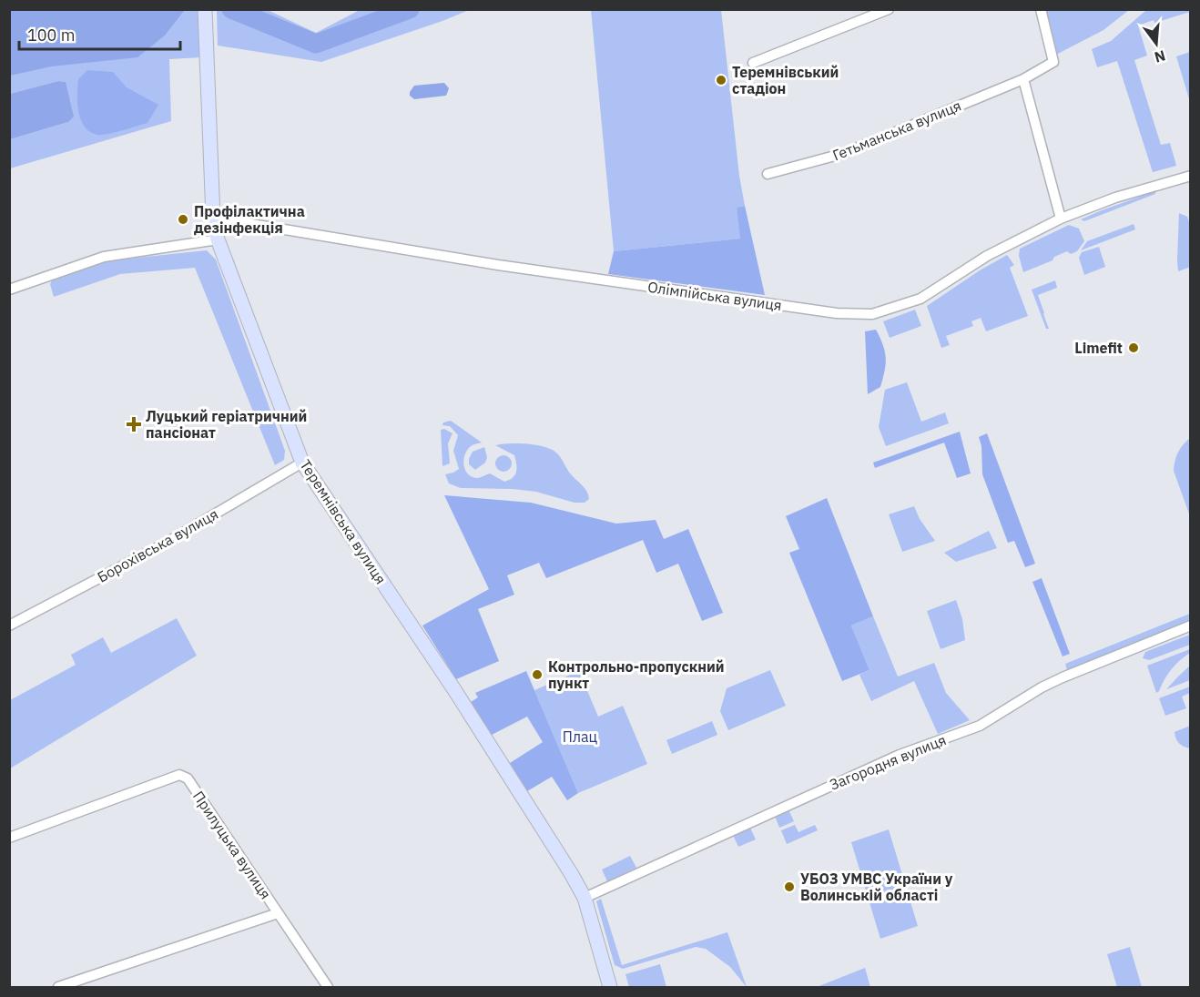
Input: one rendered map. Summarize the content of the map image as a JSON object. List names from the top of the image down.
{
  "streets": {
    "street": [
      "Гетьманська вулиця",
      "Олімпійська вулиця",
      "Теремнівська вулиця",
      "Борохівська вулиця",
      "Загородня вулиця",
      "Прилуцька вулиця"
    ]
  },
  "crossings": [
    ["Олімпійська вулиця", "Теремнівська вулиця"],
    ["Теремнівська вулиця", "Борохівська вулиця"],
    ["Теремнівська вулиця", "Загородня вулиця"]
  ],
  "parks": ["Плац"],
  "places": {
    "other": [
      "Теремнівський стадіон",
      "Профілактична дезінфекція",
      "Limefit",
      "Контрольно-пропускний пункт",
      "УБОЗ УМВС України у Волинськiй області"
    ],
    "health": ["Луцький геріатричний пансіонат"]
  },
  "scale_bar": "100 m",
  "north": "bottom"
}
